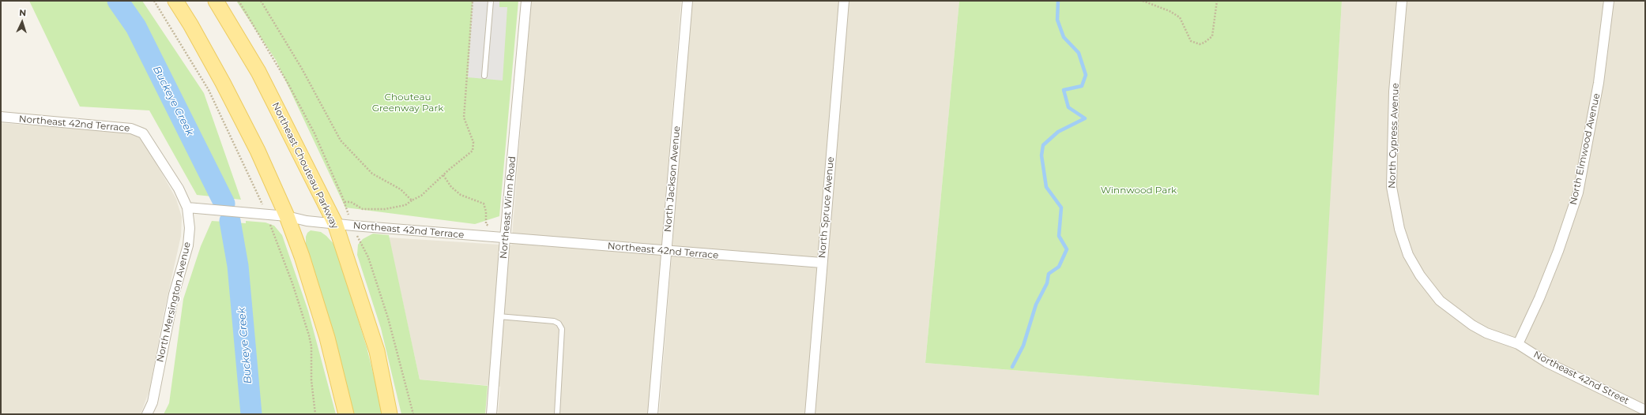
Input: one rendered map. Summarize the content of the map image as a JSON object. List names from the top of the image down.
{
  "streets": {
    "main road": ["Northeast Chouteau Parkway"],
    "street": [
      "Northeast 42nd Terrace",
      "North Cypress Avenue",
      "North Elmwood Avenue",
      "North Jackson Avenue",
      "Northeast Winn Road",
      "North Spruce Avenue",
      "North Mersington Avenue",
      "Northeast 42nd Street"
    ]
  },
  "crossings": [
    ["Northeast 42nd Terrace", "Northeast Chouteau Parkway"],
    ["Northeast 42nd Terrace", "North Jackson Avenue"],
    ["Northeast 42nd Terrace", "Northeast Winn Road"],
    ["Northeast 42nd Terrace", "North Spruce Avenue"],
    ["Northeast 42nd Terrace", "North Mersington Avenue"],
    ["North Cypress Avenue", "North Elmwood Avenue"],
    ["North Cypress Avenue", "Northeast 42nd Street"],
    ["North Elmwood Avenue", "Northeast 42nd Street"]
  ],
  "water": ["Buckeye Creek"],
  "parks": ["Chouteau Greenway Park", "Winnwood Park"],
  "north": "top"
}
